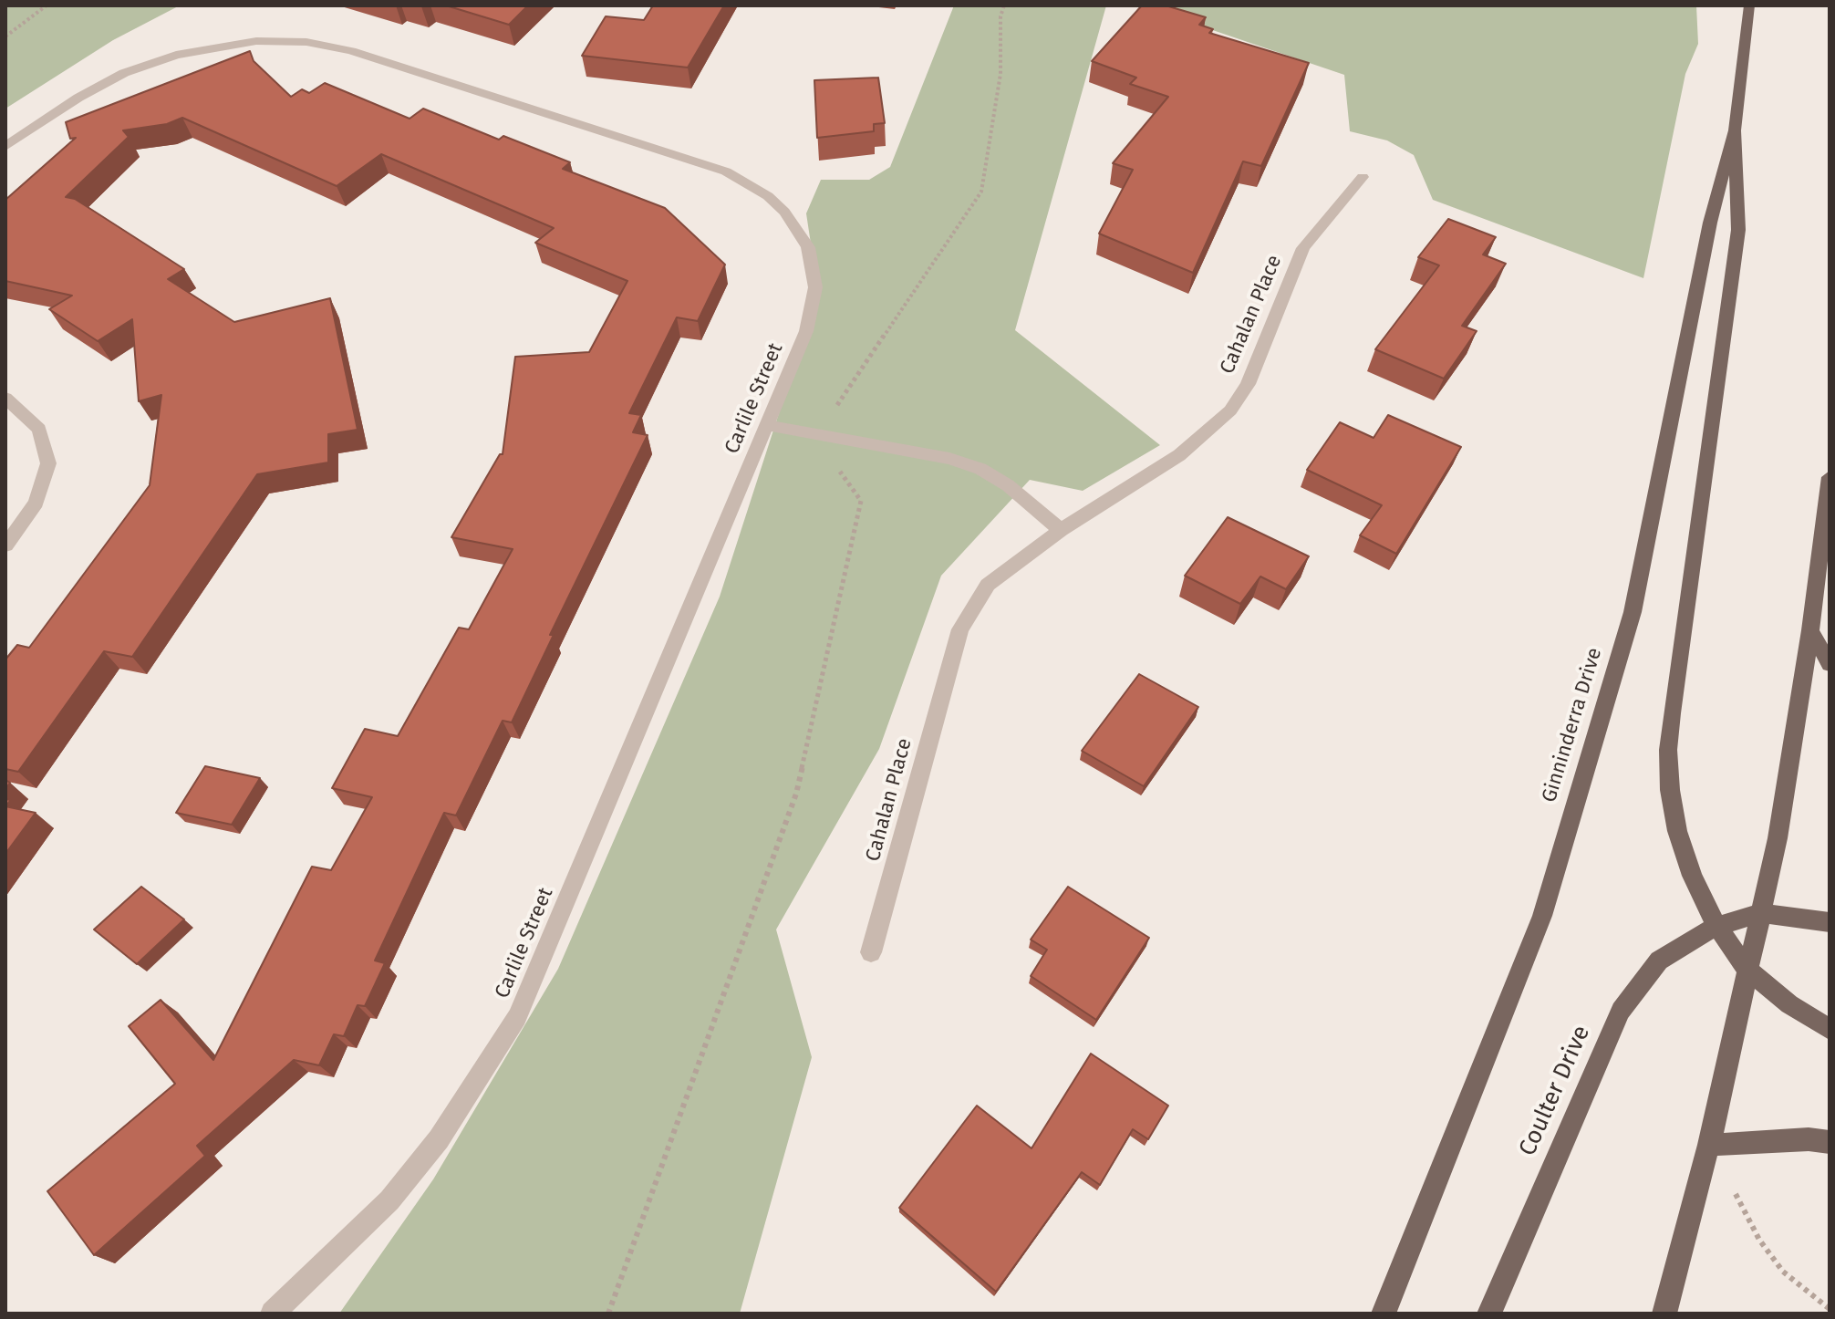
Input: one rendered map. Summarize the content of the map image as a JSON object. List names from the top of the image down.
{
  "streets": {
    "main road": ["Ginninderra Drive", "Coulter Drive"],
    "street": ["Cahalan Place", "Carlile Street"]
  },
  "crossings": [
    ["Ginninderra Drive", "Coulter Drive"]
  ]
}
